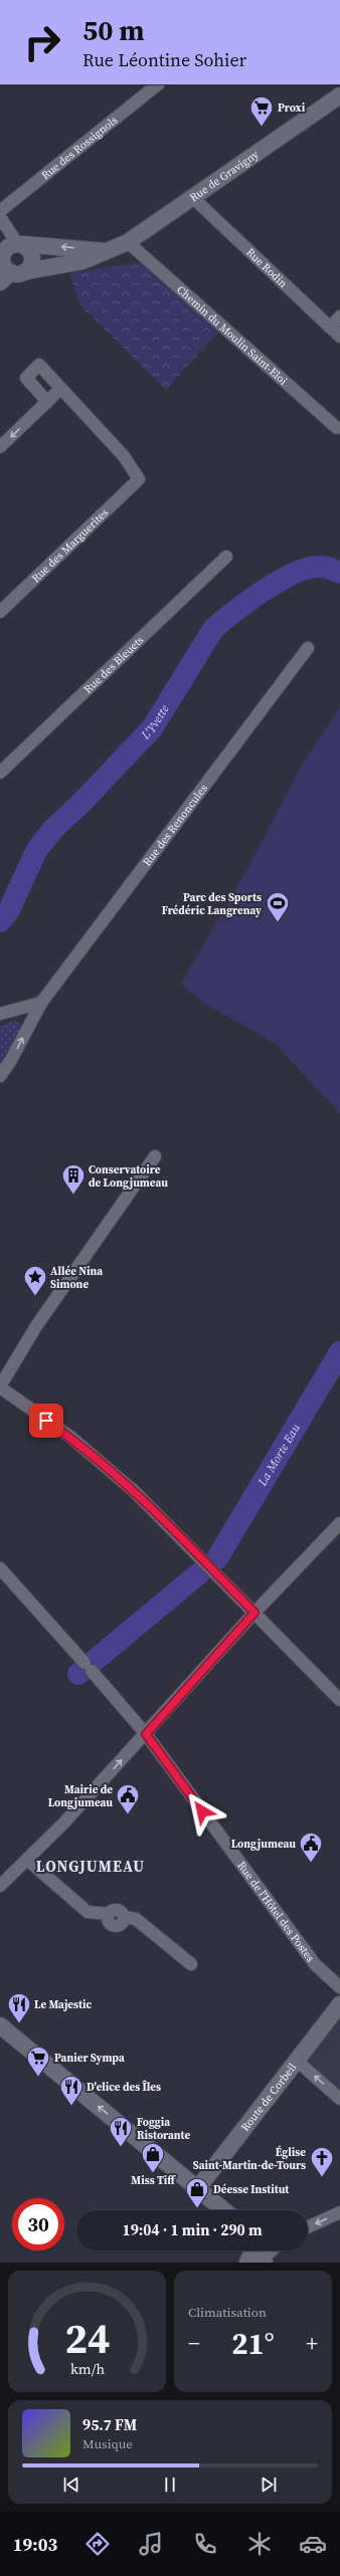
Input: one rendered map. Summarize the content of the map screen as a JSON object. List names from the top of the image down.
{
  "streets": {
    "main road": ["Rue de Gravigny", "Route de Corbeil"],
    "street": [
      "Rue des Rossignols",
      "Rue Rodin",
      "Chemin du Moulin Saint-Eloi",
      "Rue des Marguerites",
      "Rue des Bleuets",
      "Rue des Renoncules",
      "Rue de l'Hôtel des Postes"
    ]
  },
  "crossings": [
    ["Rue de Gravigny", "Rue Rodin"],
    ["Rue de Gravigny", "Chemin du Moulin Saint-Eloi"]
  ],
  "districts": ["LONGJUMEAU"],
  "water": ["L'Yvette", "La Morte Eau"],
  "places": {
    "supermarket": ["Proxi", "Panier Sympa"],
    "sports": ["Parc des Sports Frédéric Langrenay"],
    "building": ["Conservatoire de Longjumeau"],
    "place": ["Allée Nina Simone"],
    "public building": ["Mairie de Longjumeau", "Longjumeau"],
    "restaurant": ["Le Majestic", "D'elice des Îles", "Foggia Ristorante"],
    "shop": ["Miss Tiff", "Déesse Institut"],
    "church": ["Église Saint-Martin-de-Tours"]
  },
  "page": {
    "turn": ["50 m", "Rue Léontine Sohier"],
    "limit": "30",
    "trip": "19:04 · 1 min · 290 m",
    "tile": "Climatisation",
    "heat": ["−", "21°", "+"],
    "song": ["95.7 FM", "Musique"],
    "tabs": "19:03",
    "gauge": ["24", "km/h"]
  }
}
